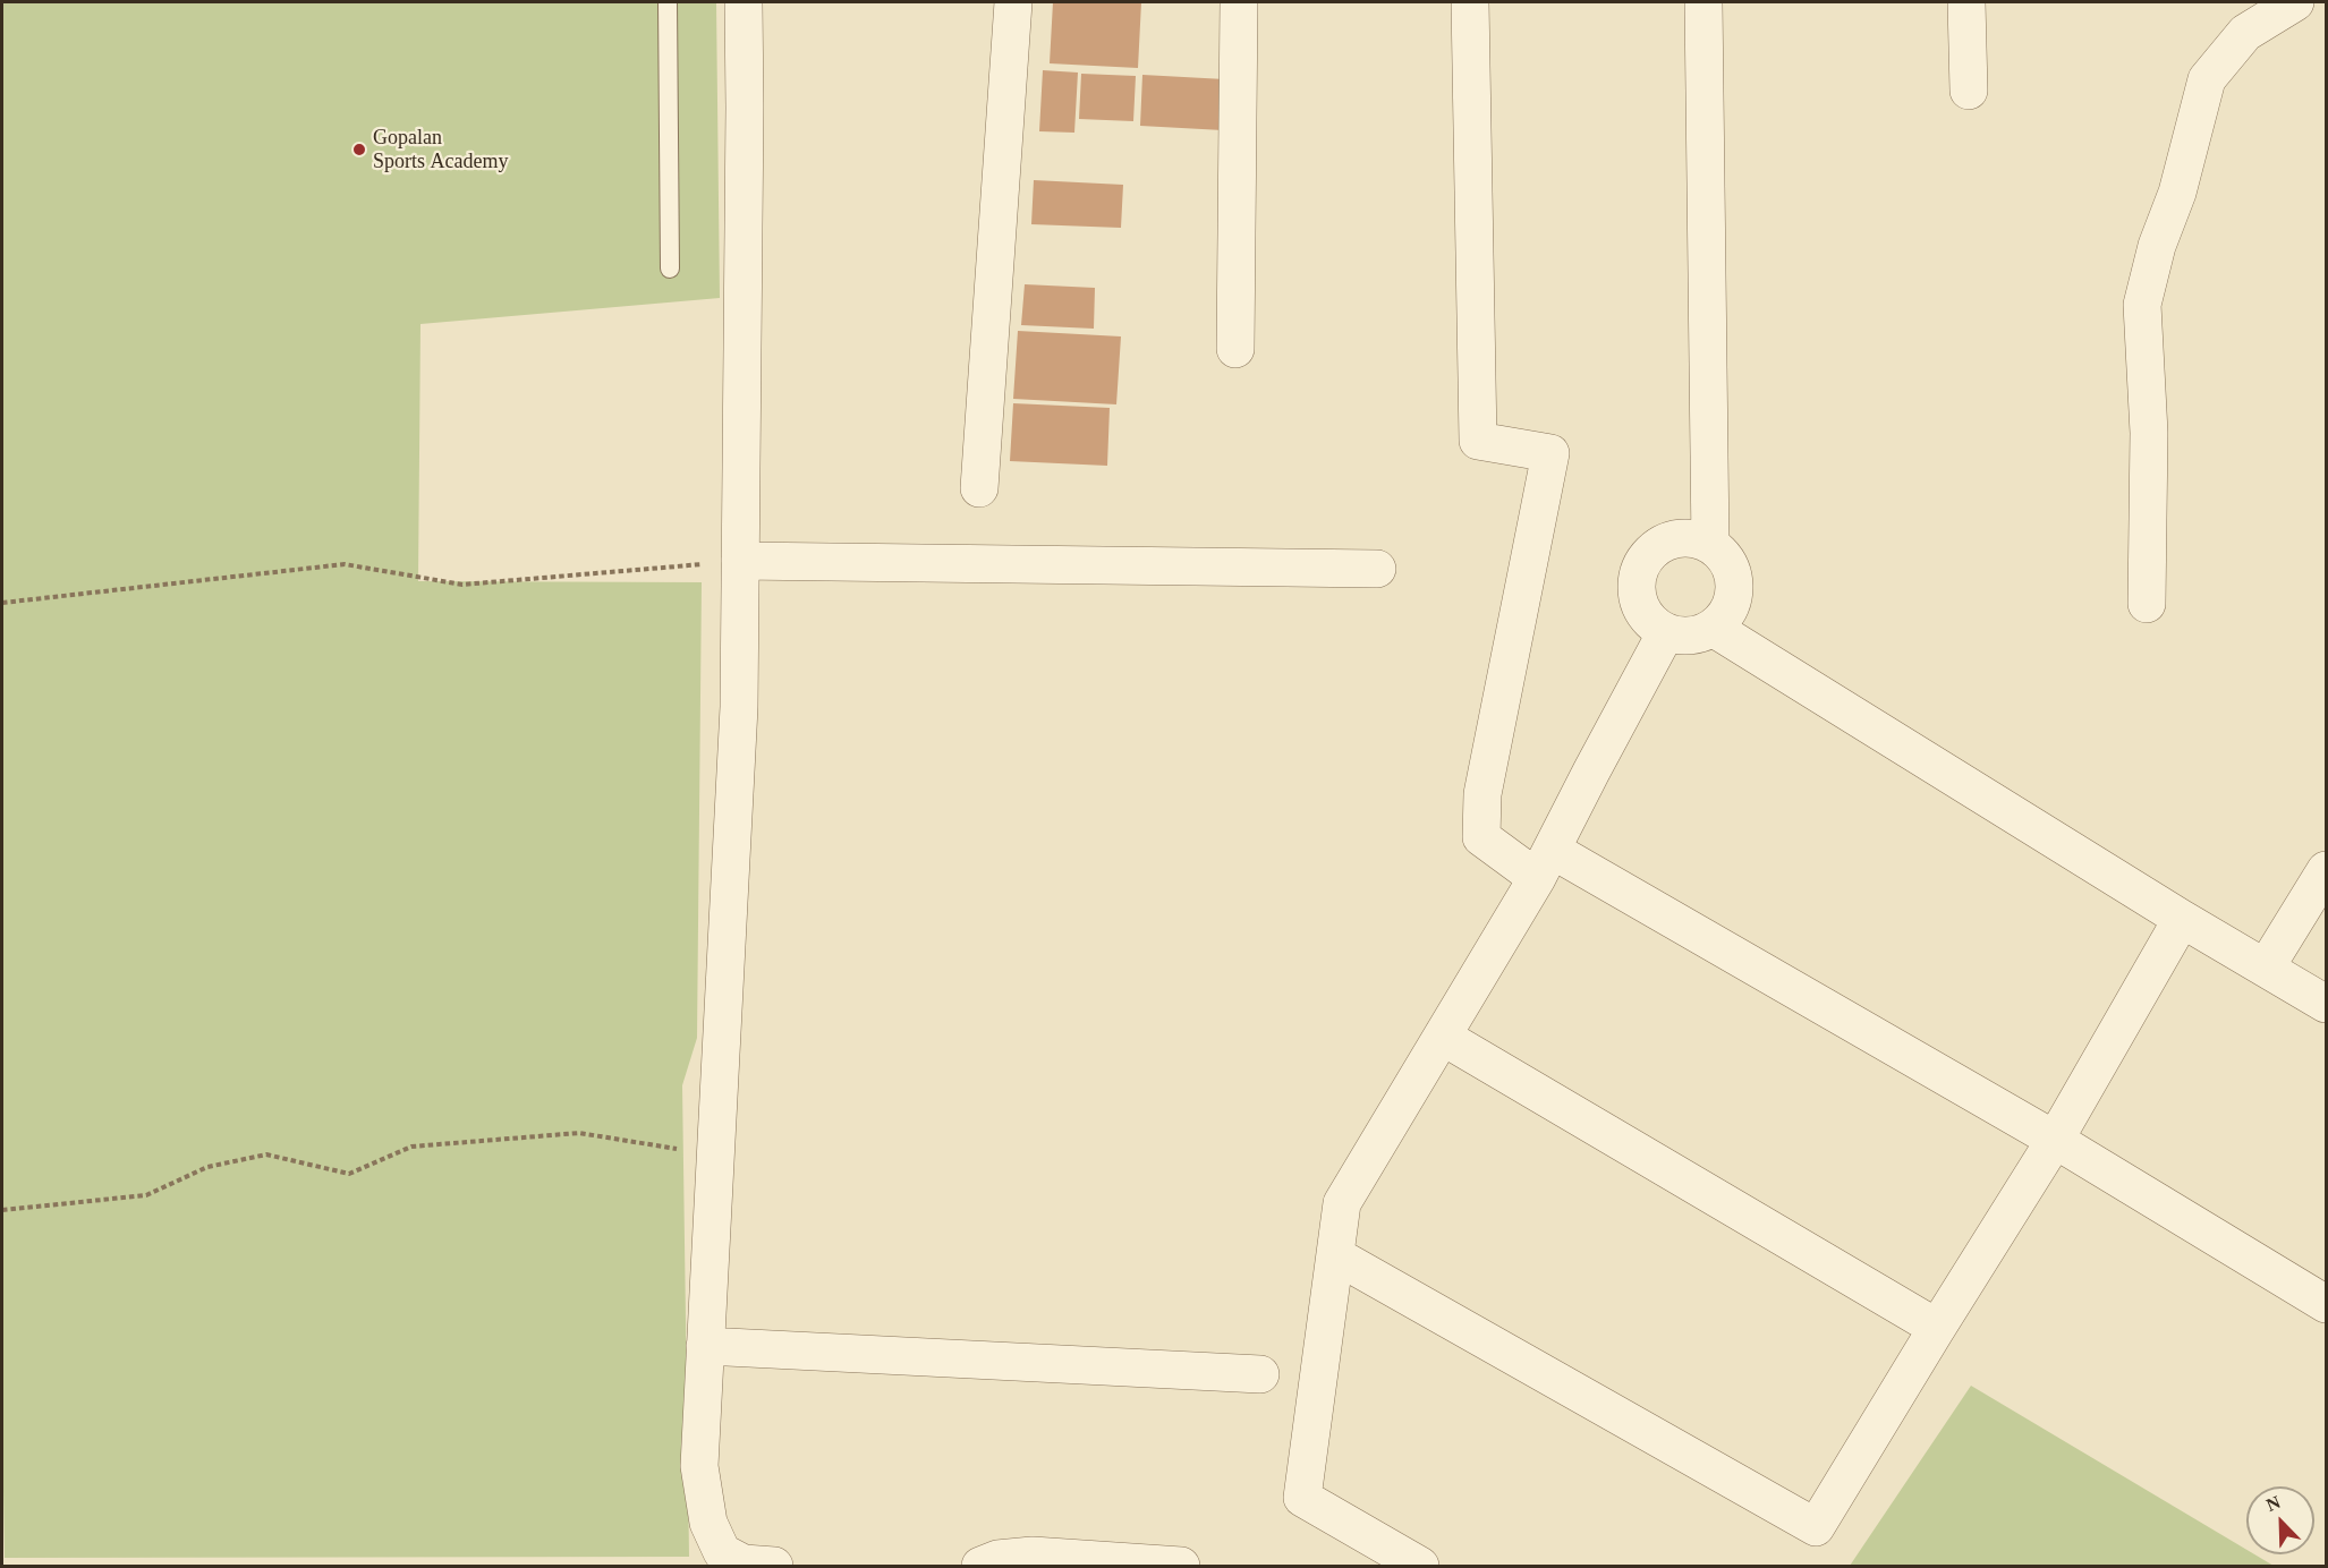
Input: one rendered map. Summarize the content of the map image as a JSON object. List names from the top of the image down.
{
  "places": ["Gopalan Sports Academy"],
  "north": "top left"
}
